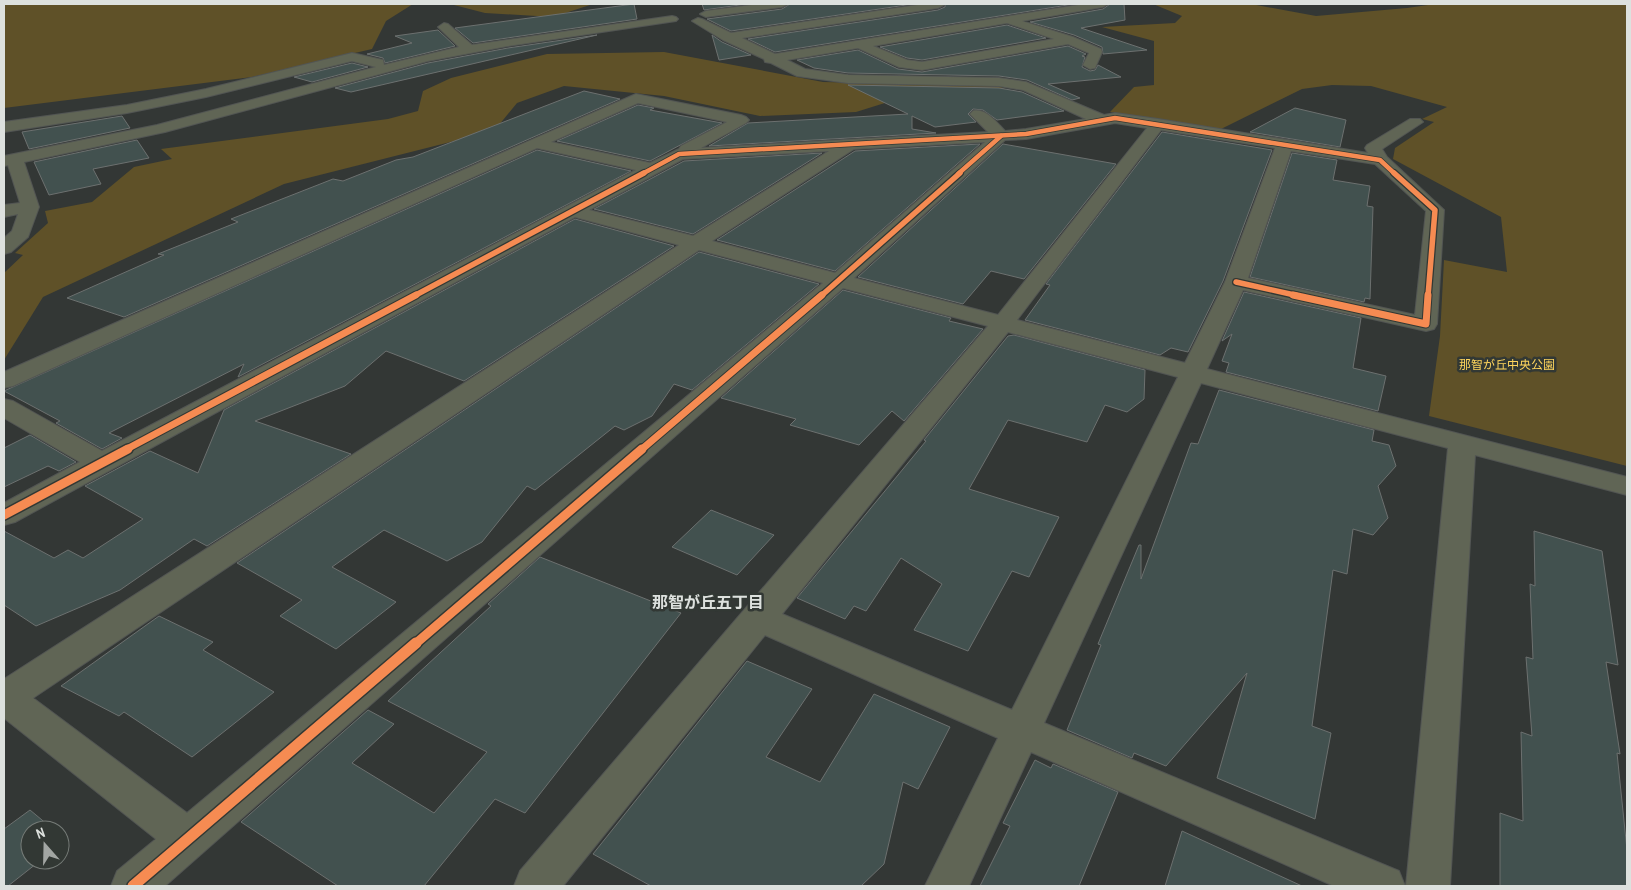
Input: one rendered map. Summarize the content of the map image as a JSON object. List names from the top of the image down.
{
  "districts": ["那智が丘五丁目"],
  "parks": ["那智が丘中央公園"],
  "north": "top"
}
